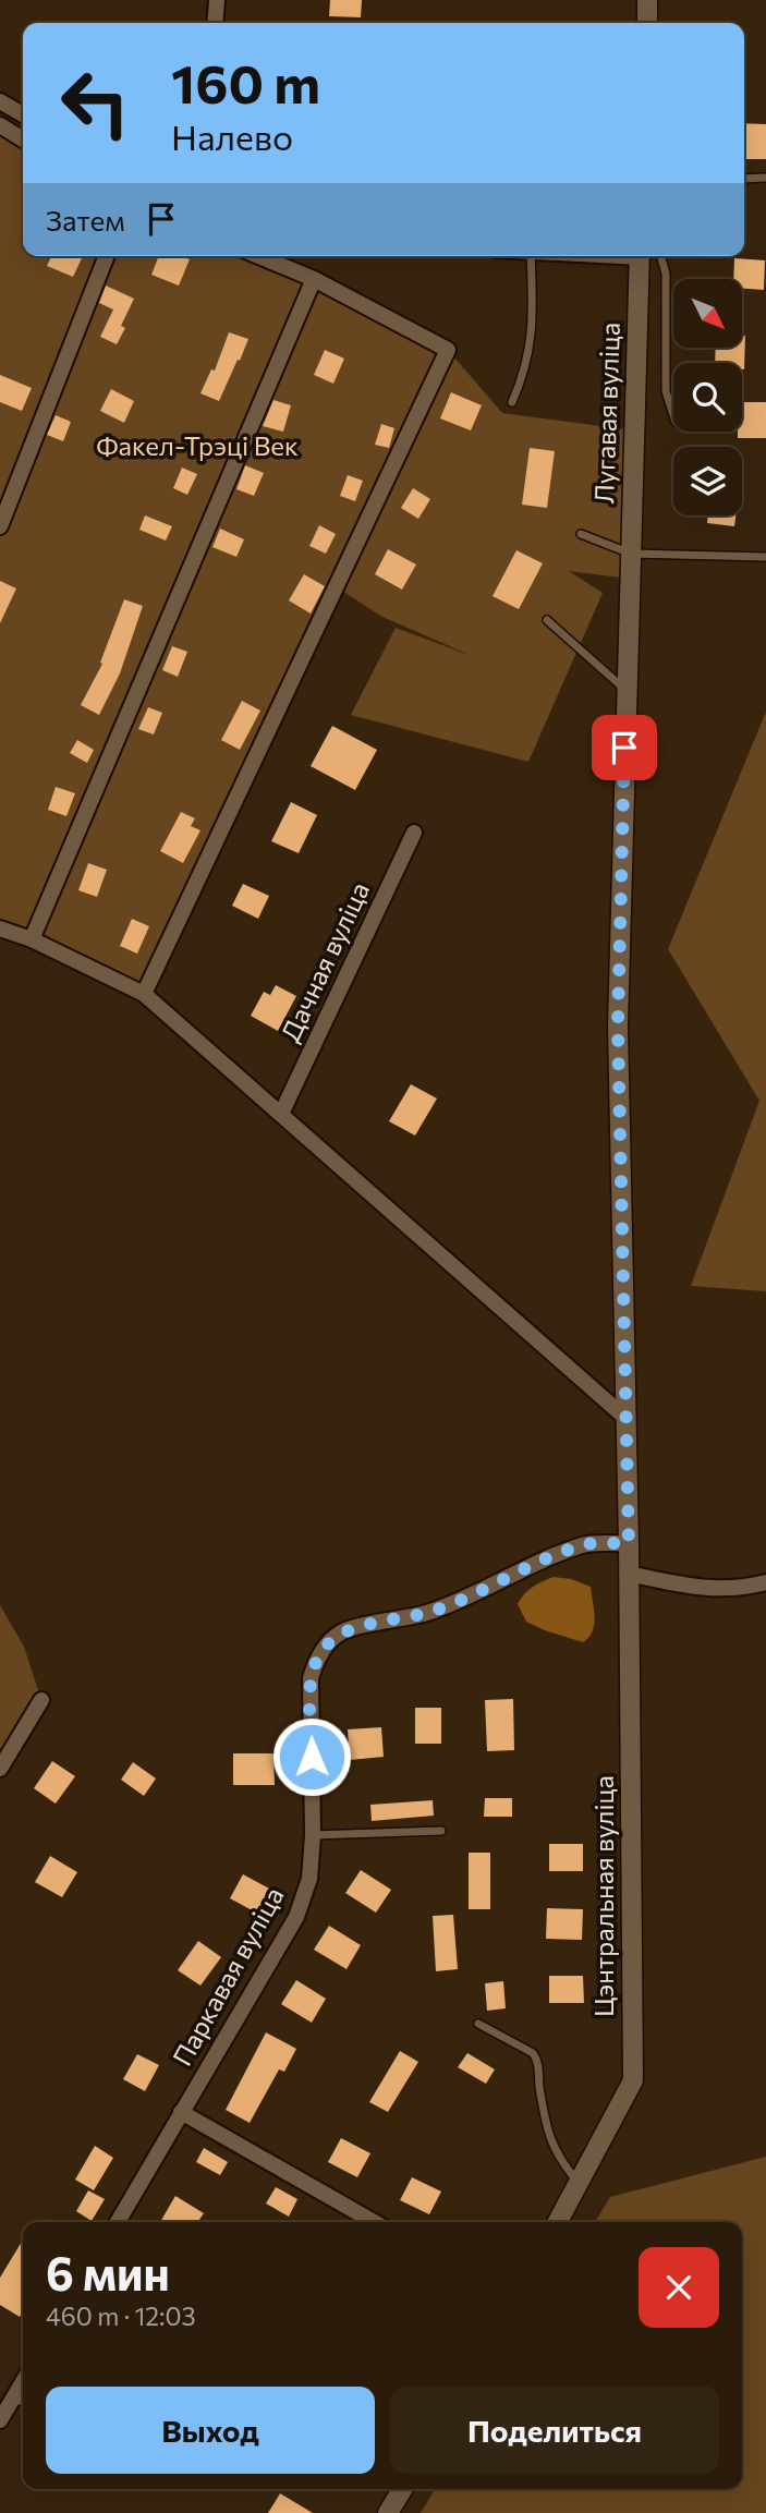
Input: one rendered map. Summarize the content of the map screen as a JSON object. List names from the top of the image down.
{
  "streets": {
    "street": [
      "Лугавая вуліца",
      "Дачная вуліца",
      "Цэнтральная вуліца",
      "Паркавая вуліца"
    ]
  },
  "crossings": [
    ["Лугавая вуліца", "Цэнтральная вуліца"],
    ["Цэнтральная вуліца", "Паркавая вуліца"]
  ],
  "parks": ["Факел-Трэці Век"],
  "north": "bottom right",
  "page": {
    "turn": ["160 m", "Налево"],
    "then": "Затем",
    "heading": ["6 мин", "460 m · 12:03"],
    "buttons": ["Выход", "Поделиться"]
  }
}
